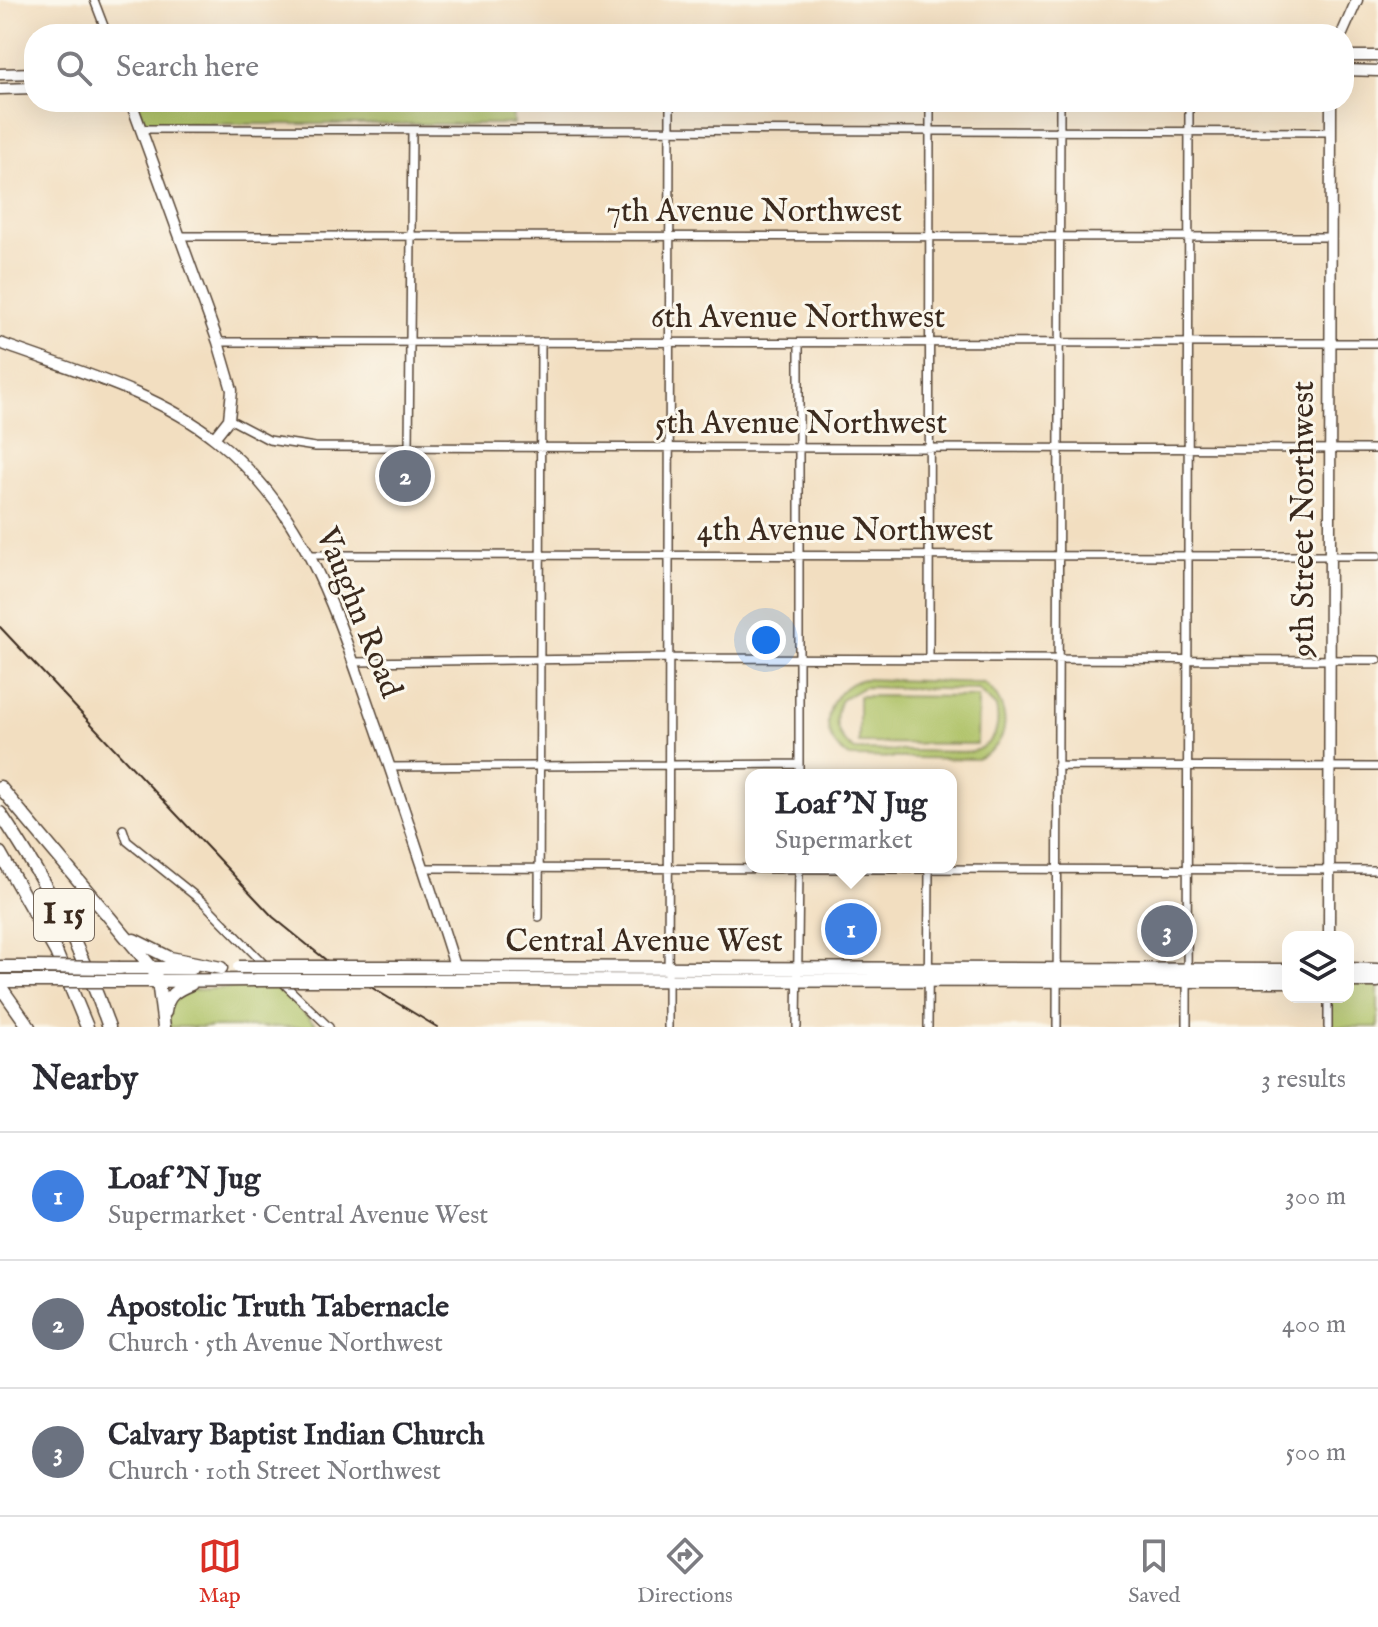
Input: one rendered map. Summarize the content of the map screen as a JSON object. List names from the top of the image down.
{
  "streets": {
    "highway": ["I 15", "Central Avenue West"],
    "main road": ["9th Street Northwest", "Vaughn Road"],
    "street": [
      "7th Avenue Northwest",
      "6th Avenue Northwest",
      "5th Avenue Northwest",
      "4th Avenue Northwest"
    ]
  },
  "crossings": [
    ["7th Avenue Northwest", "9th Street Northwest"],
    ["6th Avenue Northwest", "9th Street Northwest"],
    ["5th Avenue Northwest", "9th Street Northwest"],
    ["9th Street Northwest", "4th Avenue Northwest"],
    ["4th Avenue Northwest", "Vaughn Road"],
    ["Vaughn Road", "Central Avenue West"]
  ],
  "page": {
    "search": "Search here",
    "pins": ["2", "1", "3"],
    "popup": ["Loaf 'N Jug", "Supermarket"],
    "heading": ["Nearby", "3 results"],
    "list": [
      {
        "mark": "1",
        "name": "Loaf 'N Jug",
        "note": "Supermarket · Central Avenue West",
        "value": "300 m"
      },
      {
        "mark": "2",
        "name": "Apostolic Truth Tabernacle",
        "note": "Church · 5th Avenue Northwest",
        "value": "400 m"
      },
      {
        "mark": "3",
        "name": "Calvary Baptist Indian Church",
        "note": "Church · 10th Street Northwest",
        "value": "500 m"
      }
    ],
    "nav": ["Map", "Directions", "Saved"]
  }
}
